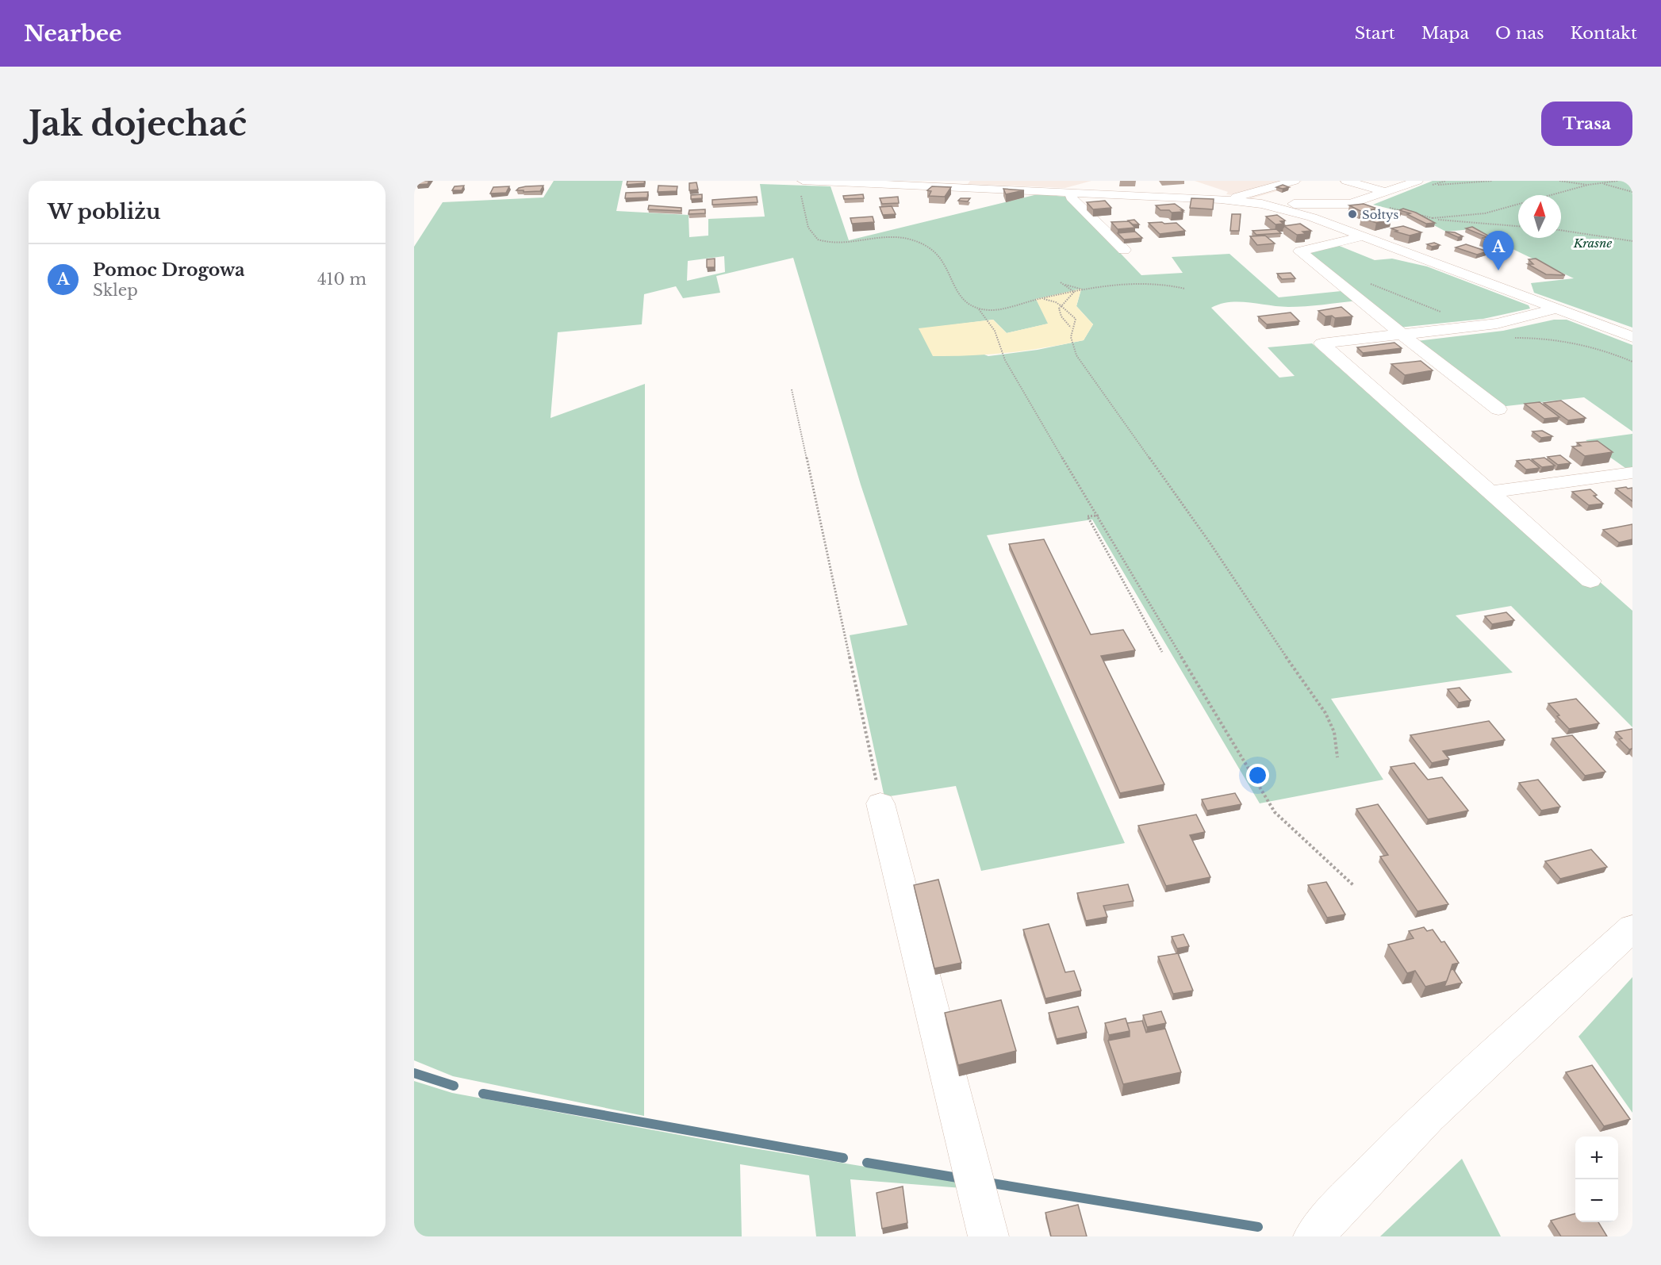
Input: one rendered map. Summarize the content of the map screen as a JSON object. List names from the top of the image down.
{
  "parks": ["Krasne"],
  "places": ["Sołtys"],
  "north": "top",
  "page": {
    "header": "Nearbee",
    "nav": [
      "Start",
      "Mapa",
      "O nas",
      "Kontakt"
    ],
    "buttons": "Trasa",
    "title": "Jak dojechać",
    "heading": "W pobliżu",
    "pins": "A",
    "list": [
      {
        "mark": "A",
        "name": "Pomoc Drogowa",
        "note": "Sklep",
        "value": "410 m"
      }
    ],
    "map_buttons": ["+", "−"]
  }
}
